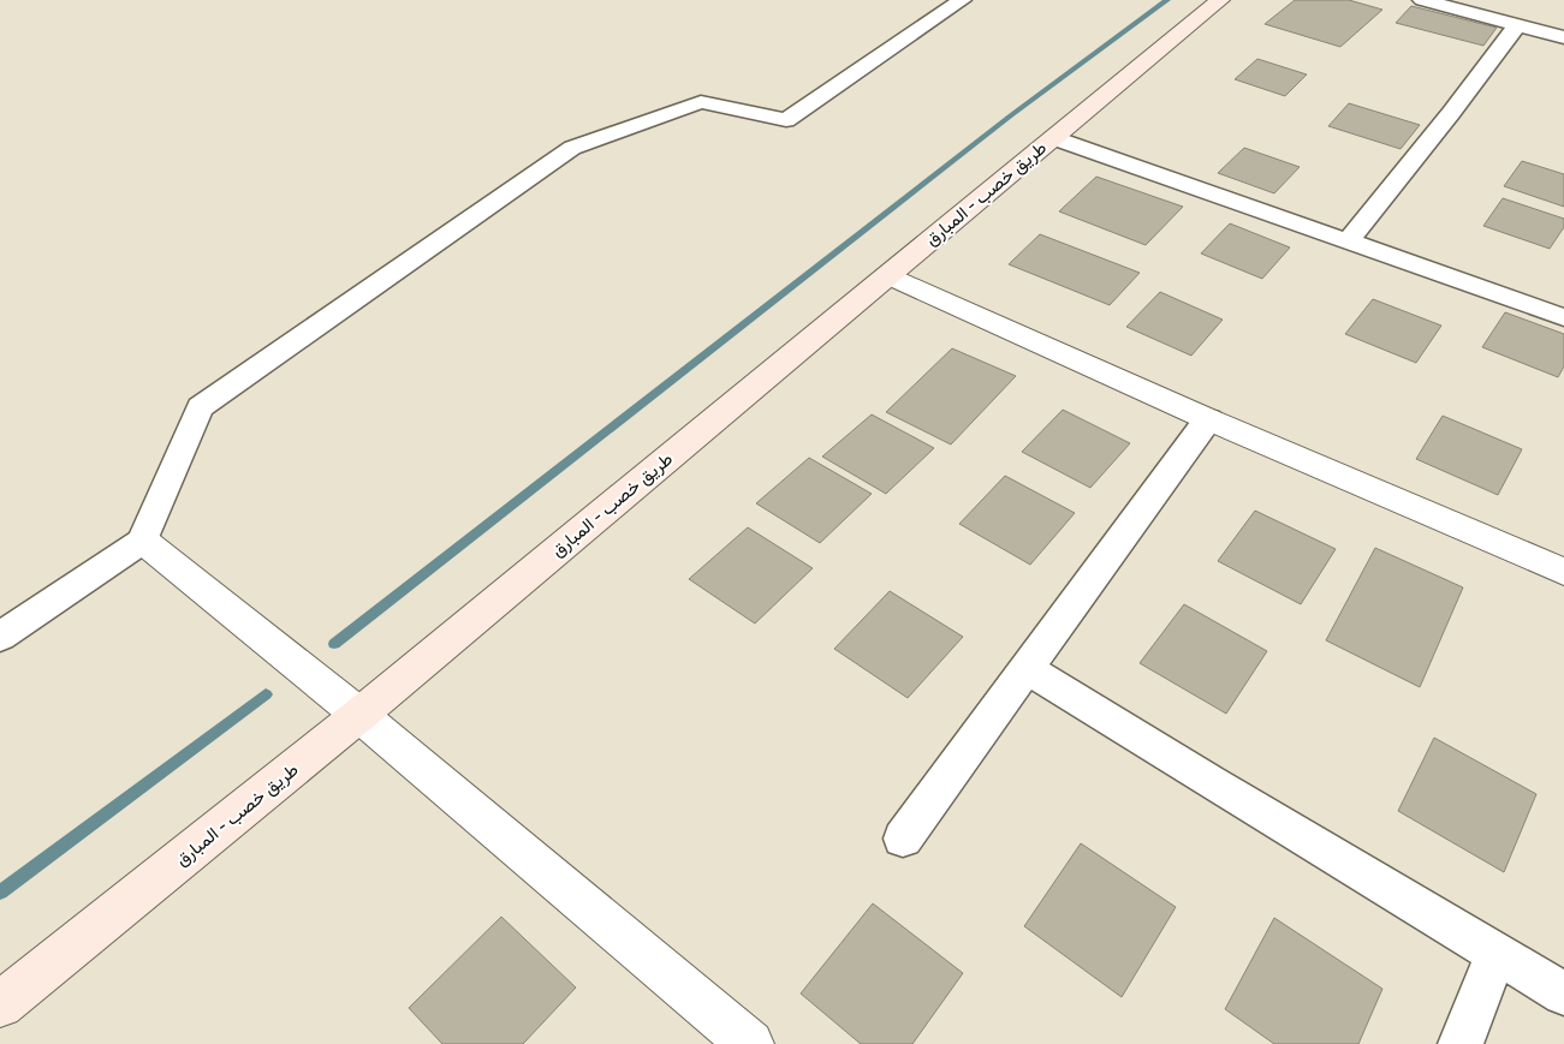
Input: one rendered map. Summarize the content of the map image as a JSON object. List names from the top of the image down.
{
  "streets": {
    "main road": ["طريق خصب - المبارق"]
  }
}
